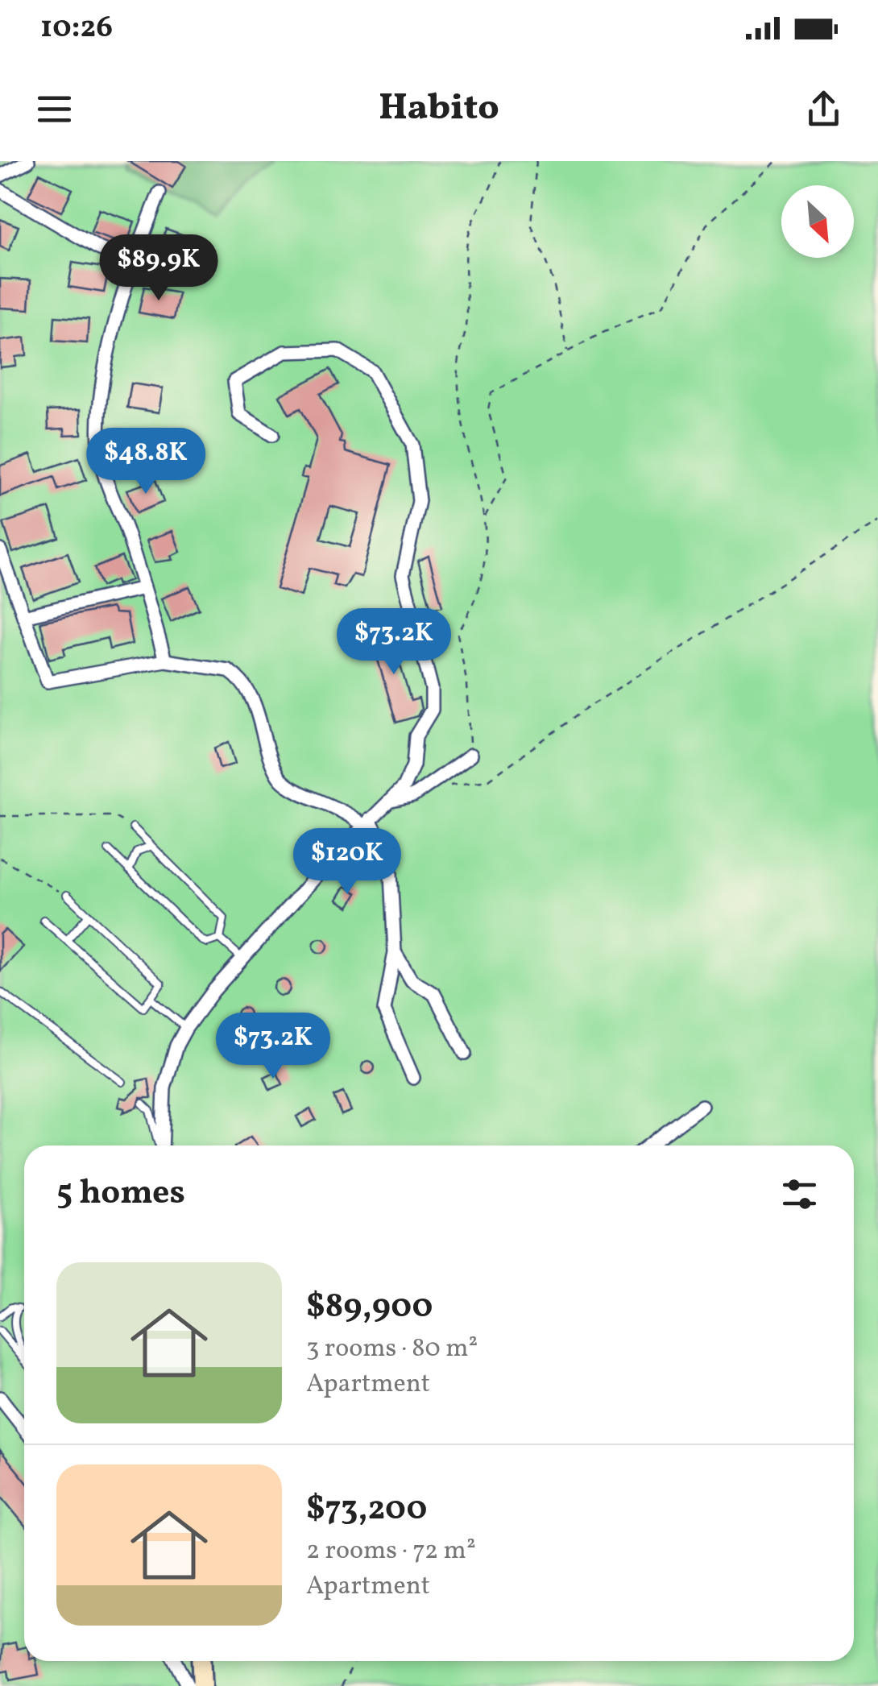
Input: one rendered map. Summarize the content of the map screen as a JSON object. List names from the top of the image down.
{
  "north": "bottom right",
  "page": {
    "status": "10:26",
    "header": "Habito",
    "price": [
      "$89.9K",
      "$48.8K",
      "$73.2K",
      "$120K",
      "$73.2K"
    ],
    "heading": "5 homes",
    "list": [
      {
        "name": "$89,900",
        "note": "3 rooms · 80 m² · Apartment"
      },
      {
        "name": "$73,200",
        "note": "2 rooms · 72 m² · Apartment"
      }
    ]
  }
}
